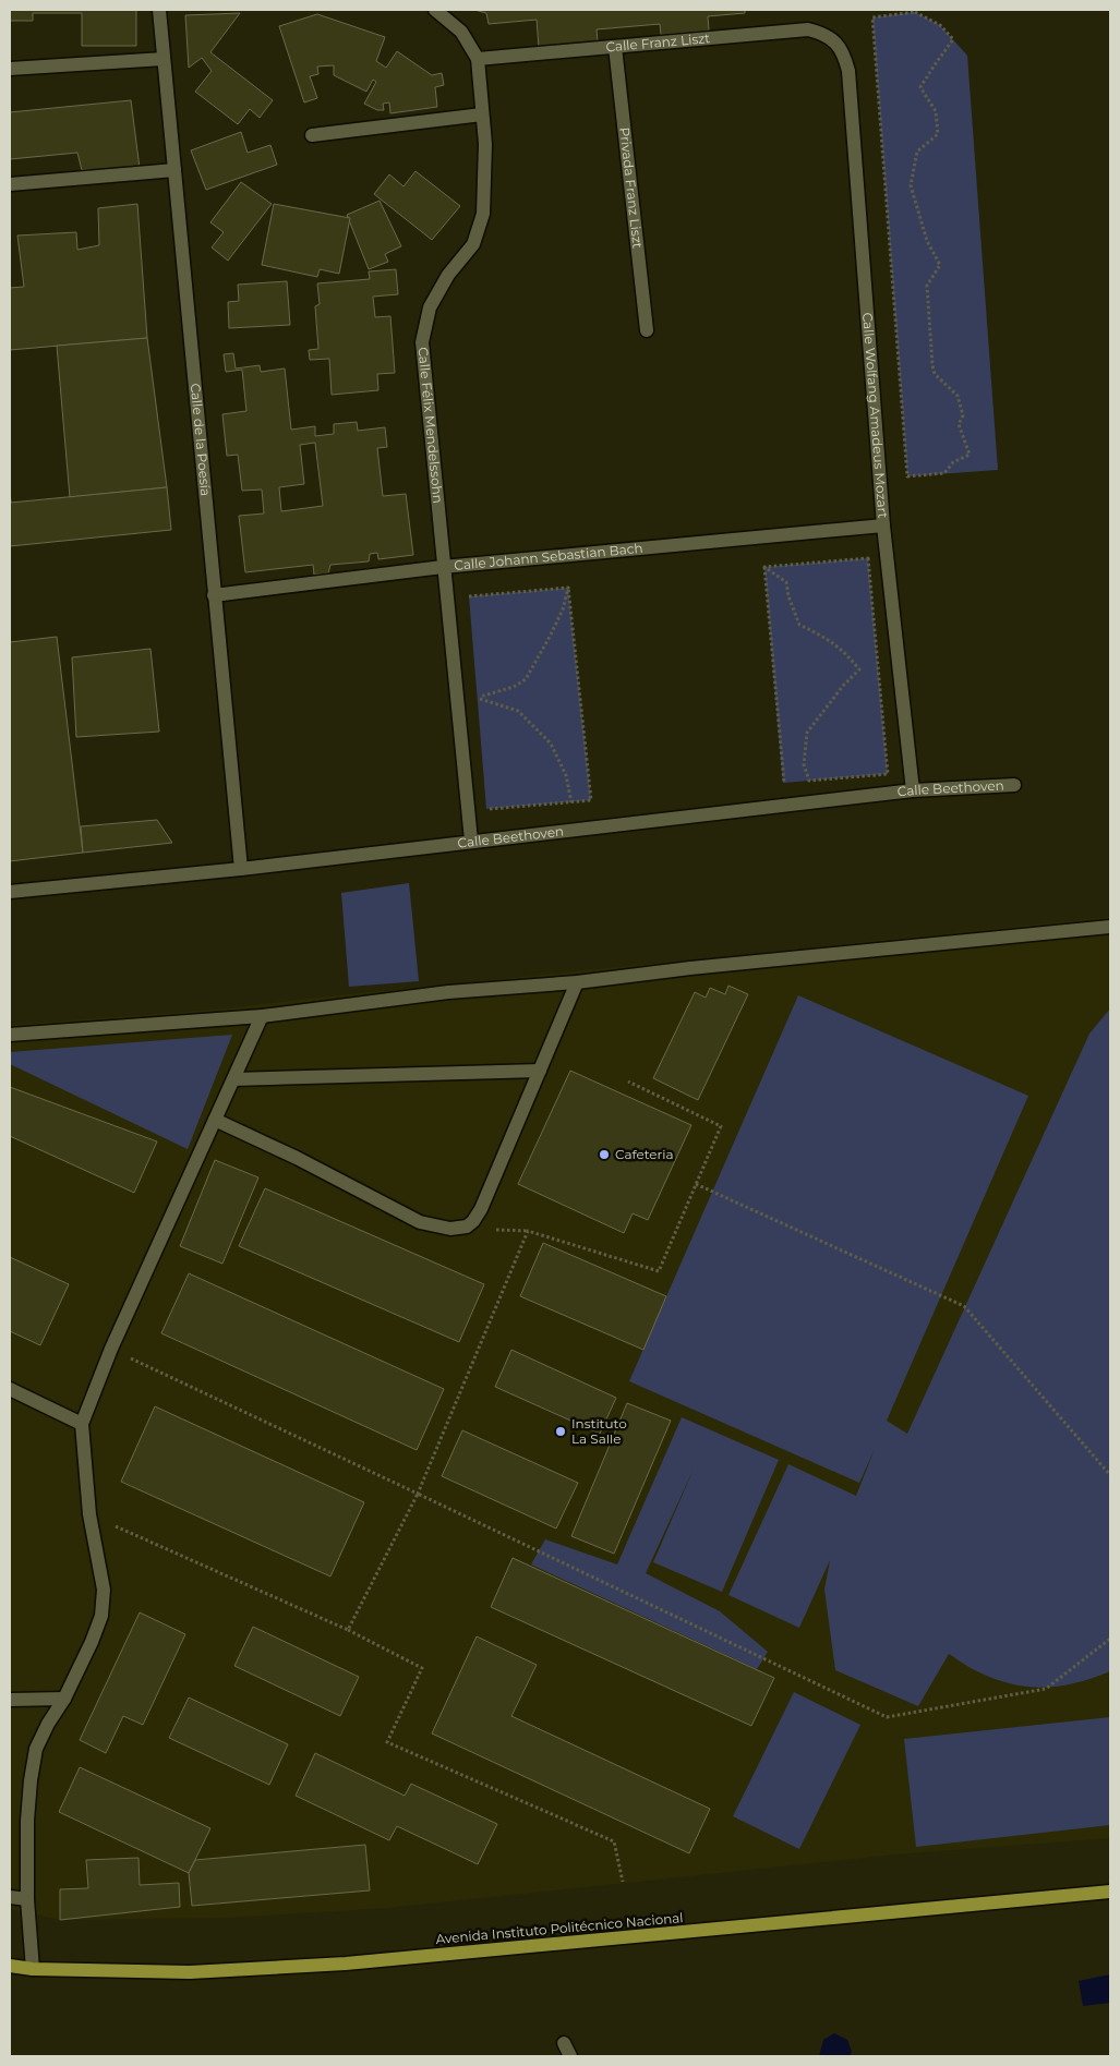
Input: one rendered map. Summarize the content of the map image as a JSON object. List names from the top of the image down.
{
  "streets": {
    "main road": ["Avenida Instituto Politécnico Nacional"],
    "street": [
      "Calle Franz Liszt",
      "Privada Franz Liszt",
      "Calle Wolfang Amadeus Mozart",
      "Calle Félix Mendelssohn",
      "Calle de la Poesía",
      "Calle Johann Sebastian Bach",
      "Calle Beethoven"
    ]
  },
  "crossings": [
    ["Calle Franz Liszt", "Privada Franz Liszt"],
    ["Calle Franz Liszt", "Calle Wolfang Amadeus Mozart"],
    ["Calle Franz Liszt", "Calle Félix Mendelssohn"],
    ["Calle Wolfang Amadeus Mozart", "Calle Johann Sebastian Bach"],
    ["Calle Wolfang Amadeus Mozart", "Calle Beethoven"],
    ["Calle Félix Mendelssohn", "Calle Johann Sebastian Bach"],
    ["Calle Félix Mendelssohn", "Calle Beethoven"],
    ["Calle de la Poesía", "Calle Johann Sebastian Bach"],
    ["Calle de la Poesía", "Calle Beethoven"]
  ],
  "places": ["Cafeteria", "Instituto La Salle"]
}
